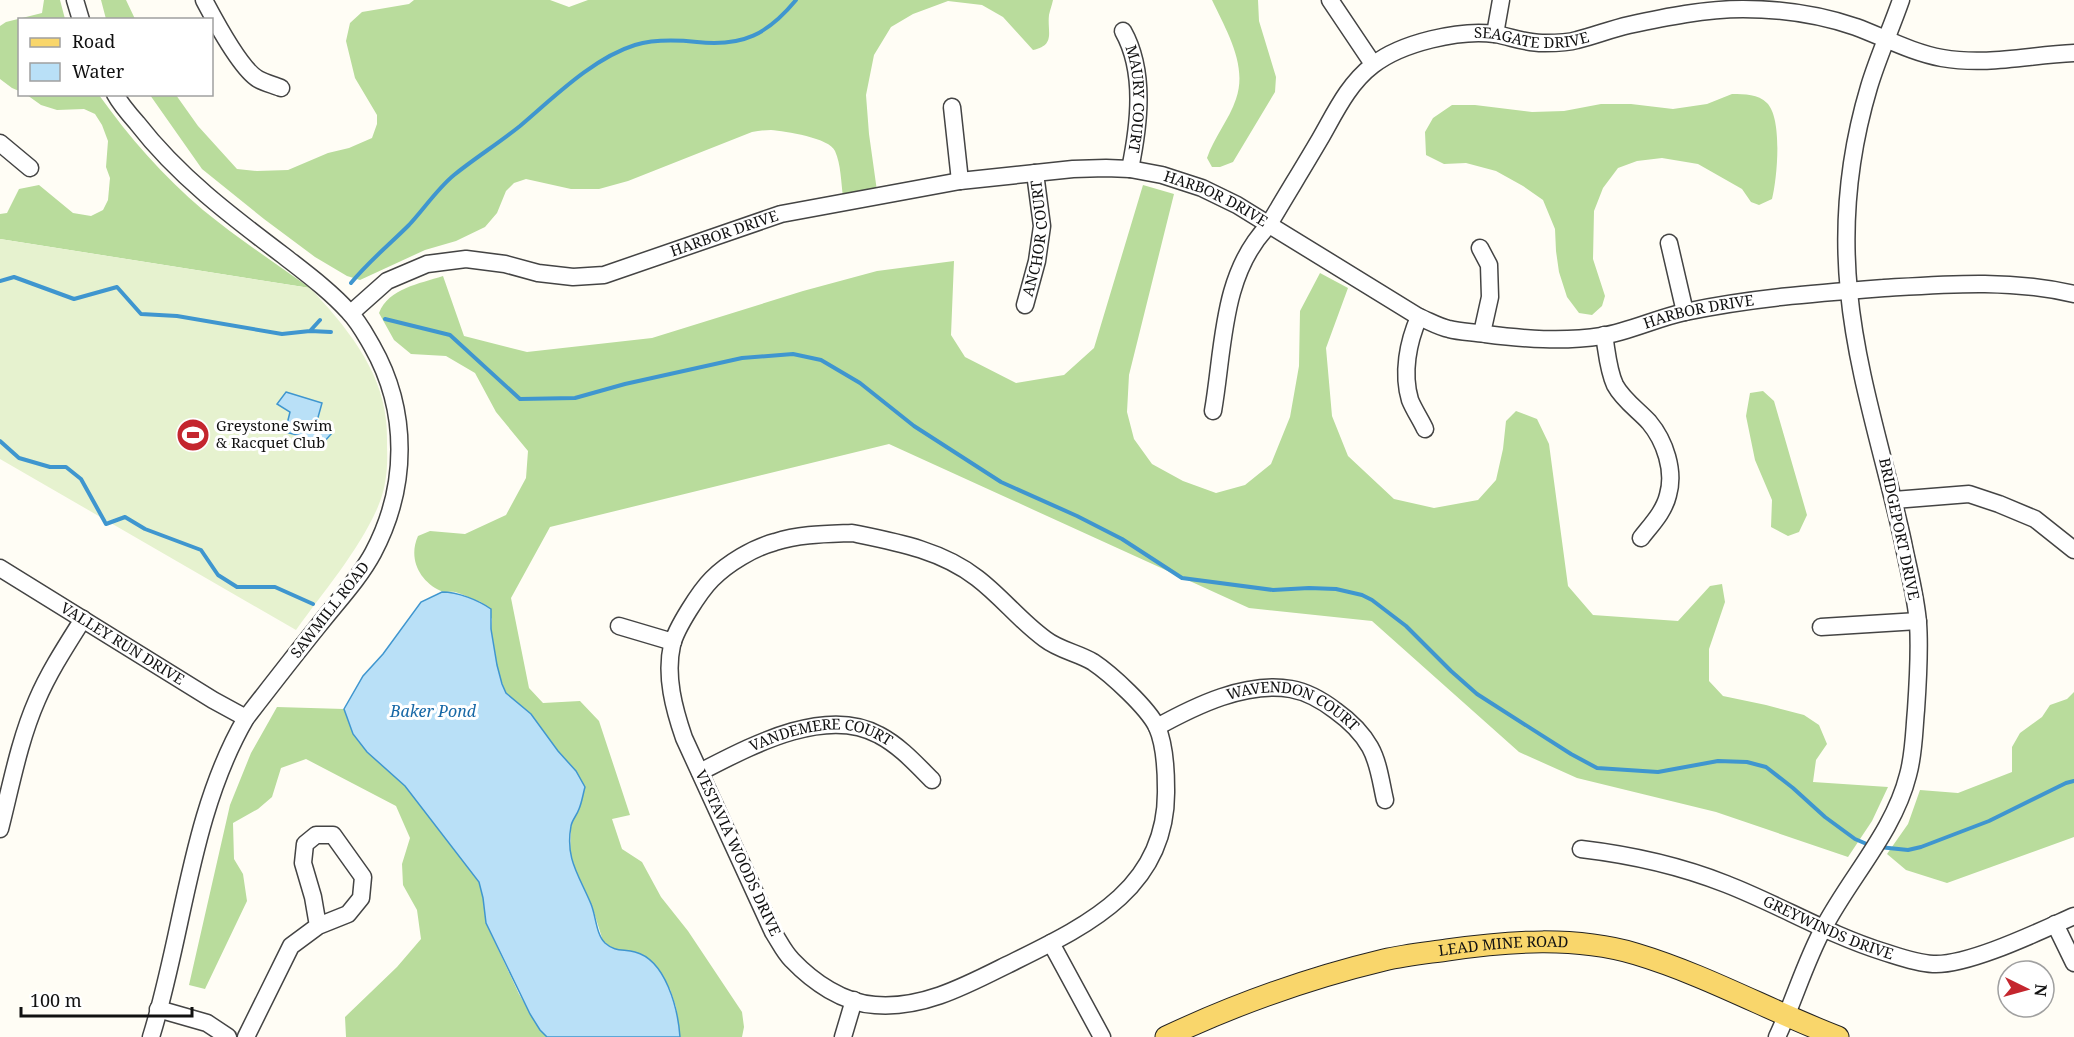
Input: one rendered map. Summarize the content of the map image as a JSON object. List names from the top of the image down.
{
  "streets": {
    "main road": ["LEAD MINE ROAD"],
    "street": [
      "SEAGATE DRIVE",
      "MAURY COURT",
      "HARBOR DRIVE",
      "ANCHOR COURT",
      "BRIDGEPORT DRIVE",
      "SAWMILL ROAD",
      "VALLEY RUN DRIVE",
      "WAVENDON COURT",
      "VANDEMERE COURT",
      "VESTAVIA WOODS DRIVE",
      "GREYWINDS DRIVE"
    ]
  },
  "crossings": [
    ["SEAGATE DRIVE", "HARBOR DRIVE"],
    ["SEAGATE DRIVE", "BRIDGEPORT DRIVE"],
    ["MAURY COURT", "HARBOR DRIVE"],
    ["HARBOR DRIVE", "ANCHOR COURT"],
    ["HARBOR DRIVE", "BRIDGEPORT DRIVE"],
    ["HARBOR DRIVE", "SAWMILL ROAD"],
    ["BRIDGEPORT DRIVE", "GREYWINDS DRIVE"],
    ["BRIDGEPORT DRIVE", "LEAD MINE ROAD"],
    ["SAWMILL ROAD", "VALLEY RUN DRIVE"],
    ["WAVENDON COURT", "VESTAVIA WOODS DRIVE"],
    ["VANDEMERE COURT", "VESTAVIA WOODS DRIVE"]
  ],
  "water": ["Baker Pond"],
  "places": {
    "sports": ["Greystone Swim & Racquet Club"]
  },
  "legend": ["Road", "Water"],
  "scale_bar": "100 m",
  "north": "right"
}
